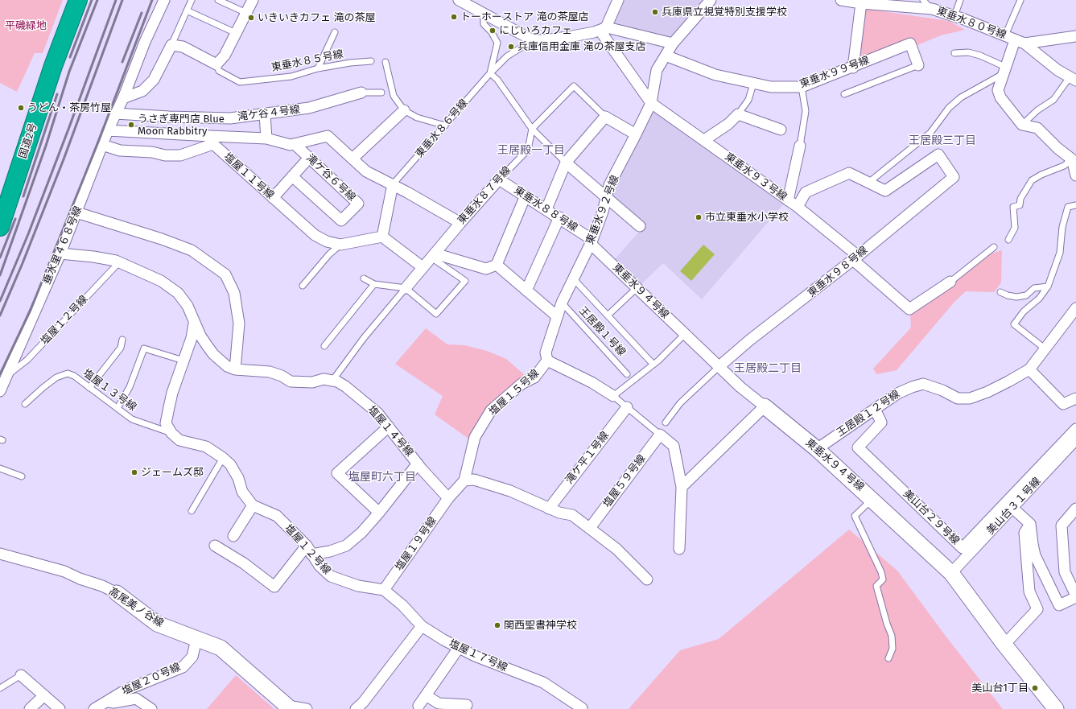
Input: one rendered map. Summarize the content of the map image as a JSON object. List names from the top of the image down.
{
  "streets": {
    "highway": ["国道2号"],
    "street": [
      "東垂水８０号線",
      "東垂水９９号線",
      "滝ケ谷４号線",
      "塩屋１１号線",
      "東垂水９３号線",
      "滝ケ谷６号線",
      "東垂水８７号線",
      "東垂水８８号線",
      "東垂水９２号線",
      "垂水里４６８号線",
      "東垂水９８号線",
      "東垂水９４号線",
      "塩屋１２号線",
      "塩屋１５号線",
      "王居殿１２号線",
      "塩屋１４号線",
      "滝ケ平１号線",
      "塩屋５９号線",
      "美山台３１号線",
      "美山台２９号線",
      "塩屋１９号線",
      "高尾美ノ谷線",
      "塩屋１７号線",
      "塩屋２０号線"
    ],
    "lane": [
      "東垂水８５号線",
      "東垂水８６号線",
      "王居殿１号線",
      "塩屋１３号線"
    ]
  },
  "crossings": [
    ["東垂水９９号線", "東垂水９２号線"],
    ["滝ケ谷４号線", "垂水里４６８号線"],
    ["東垂水９３号線", "東垂水９２号線"],
    ["東垂水９３号線", "東垂水９８号線"],
    ["東垂水８７号線", "東垂水８８号線"],
    ["東垂水８８号線", "東垂水９２号線"],
    ["東垂水８８号線", "東垂水９４号線"],
    ["東垂水９２号線", "東垂水９４号線"],
    ["東垂水９２号線", "王居殿１号線"],
    ["東垂水９２号線", "塩屋１５号線"],
    ["垂水里４６８号線", "塩屋１２号線"],
    ["垂水里４６８号線", "塩屋１４号線"],
    ["東垂水９８号線", "東垂水９４号線"],
    ["東垂水９４号線", "王居殿１２号線"],
    ["東垂水９４号線", "美山台３１号線"],
    ["塩屋１２号線", "塩屋１３号線"],
    ["塩屋１２号線", "塩屋１４号線"],
    ["塩屋１２号線", "塩屋１９号線"],
    ["塩屋１２号線", "塩屋１７号線"],
    ["王居殿１２号線", "美山台２９号線"],
    ["塩屋１４号線", "塩屋１９号線"],
    ["塩屋１９号線", "塩屋１７号線"],
    ["高尾美ノ谷線", "塩屋２０号線"]
  ],
  "districts": [
    "王居殿三丁目",
    "王居殿一丁目",
    "王居殿二丁目",
    "塩屋町六丁目"
  ],
  "parks": ["平磯緑地"],
  "places": [
    "兵庫県立視覚特別支援学校",
    "トーホーストア 滝の茶屋店",
    "いきいきカフェ 滝の茶屋",
    "にじいろカフェ",
    "兵庫信用金庫 滝の茶屋支店",
    "うどん・茶房竹屋",
    "うさぎ専門店 Blue Moon Rabbitry",
    "市立東垂水小学校",
    "ジェームズ邸",
    "関西聖書神学校",
    "美山台1丁目"
  ]
}
